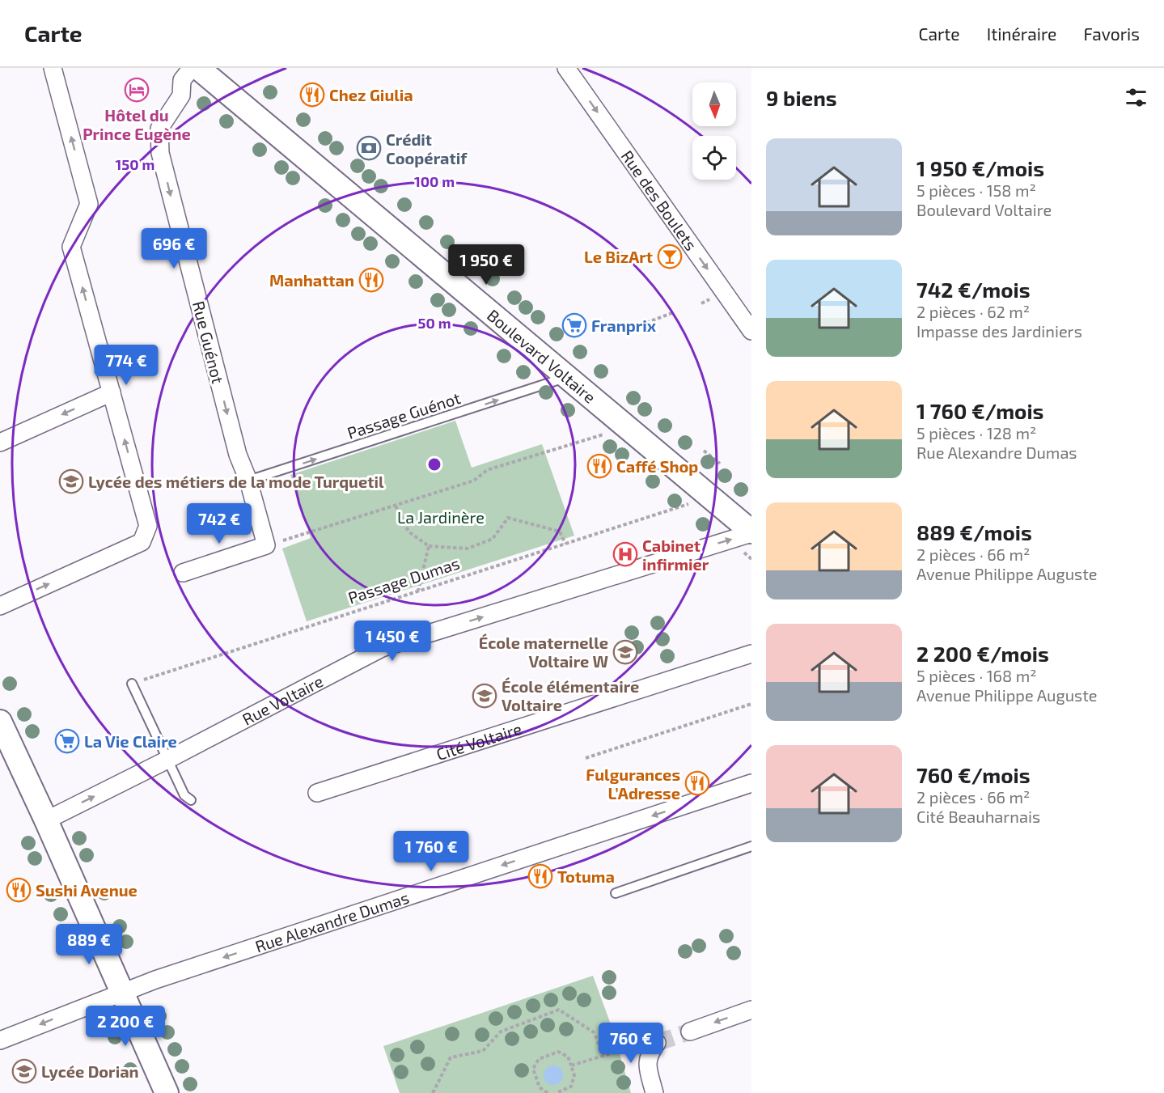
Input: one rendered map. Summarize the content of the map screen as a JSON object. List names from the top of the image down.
{
  "streets": {
    "main road": ["Boulevard Voltaire"],
    "street": [
      "Rue des Boulets",
      "Rue Guénot",
      "Rue Voltaire",
      "Cité Voltaire",
      "Rue Alexandre Dumas"
    ],
    "lane": ["Passage Guénot"],
    "path": ["Passage Dumas"]
  },
  "crossings": [
    ["Rue Guénot", "Passage Guénot"],
    ["Boulevard Voltaire", "Passage Guénot"],
    ["Boulevard Voltaire", "Passage Dumas"],
    ["Boulevard Voltaire", "Rue Voltaire"]
  ],
  "one_way": [
    "Rue des Boulets",
    "Passage Guénot",
    "Rue Voltaire",
    "Rue Alexandre Dumas"
  ],
  "parks": ["La Jardinère"],
  "places": {
    "hotel": ["Hôtel du Prince Eugène"],
    "restaurant": [
      "Chez Giulia",
      "Manhattan",
      "Caffé Shop",
      "Fulgurances L’Adresse",
      "Totuma",
      "Sushi Avenue"
    ],
    "bank": ["Crédit Coopératif"],
    "bar": ["Le BizArt"],
    "supermarket": ["Franprix", "La Vie Claire"],
    "school or university": [
      "Lycée des métiers de la mode Turquetil",
      "École maternelle Voltaire W",
      "École élémentaire Voltaire",
      "Lycée Dorian"
    ],
    "hospital": ["Cabinet infirmier"]
  },
  "north": "bottom",
  "page": {
    "header": "Carte",
    "nav": ["Carte", "Itinéraire", "Favoris"],
    "heading": "9 biens",
    "list": [
      {
        "name": "1 950 €/mois",
        "note": "5 pièces · 158 m² · Boulevard Voltaire"
      },
      {
        "name": "742 €/mois",
        "note": "2 pièces · 62 m² · Impasse des Jardiniers"
      },
      {
        "name": "1 760 €/mois",
        "note": "5 pièces · 128 m² · Rue Alexandre Dumas"
      },
      {
        "name": "889 €/mois",
        "note": "2 pièces · 66 m² · Avenue Philippe Auguste"
      },
      {
        "name": "2 200 €/mois",
        "note": "5 pièces · 168 m² · Avenue Philippe Auguste"
      },
      {
        "name": "760 €/mois",
        "note": "2 pièces · 66 m² · Cité Beauharnais"
      }
    ],
    "price": [
      "696 €",
      "1 950 €",
      "774 €",
      "742 €",
      "1 450 €",
      "1 760 €",
      "889 €",
      "2 200 €",
      "760 €"
    ]
  },
  "rings": ["150 m", "100 m", "50 m"]
}
